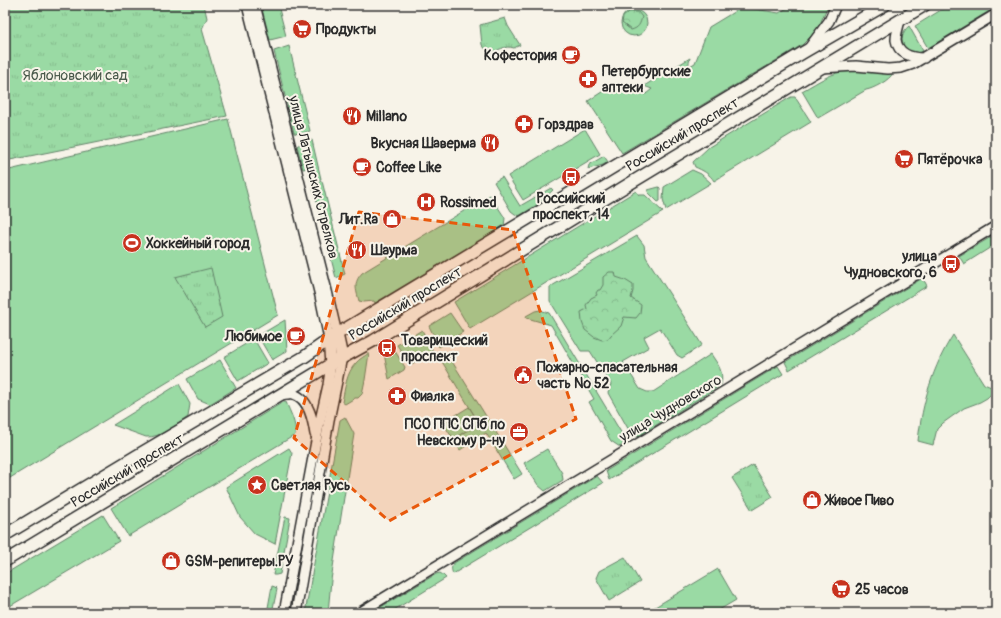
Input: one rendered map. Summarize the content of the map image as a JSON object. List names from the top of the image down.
{
  "streets": {
    "main road": ["Российский проспект", "улица Латышских Стрелков"],
    "street": ["улица Чудновского"]
  },
  "crossings": [
    ["Российский проспект", "улица Латышских Стрелков"]
  ],
  "parks": ["Яблоновский сад"],
  "places": {
    "supermarket": ["Продукты", "Пятёрочка", "25 часов"],
    "cafe": ["Кофестория", "Coffee Like", "Любимое"],
    "pharmacy": ["Петербургские аптеки", "Горздрав", "Фиалка"],
    "restaurant": ["Millano", "Вкусная Шаверма", "Шаурма"],
    "bus stop": ["Российский проспект, 14", "улица Чудновского, 6", "Товарищеский проспект"],
    "hospital": ["Rossimed"],
    "shop": ["Лит.Ra", "Живое Пиво", "GSM-репитеры.РУ"],
    "sports": ["Хоккейный город"],
    "public building": ["Пожарно-спасательная часть № 52"],
    "office": ["ПСО ППС СПб по Невскому р-ну"],
    "place": ["Светлая Русь"]
  }
}
